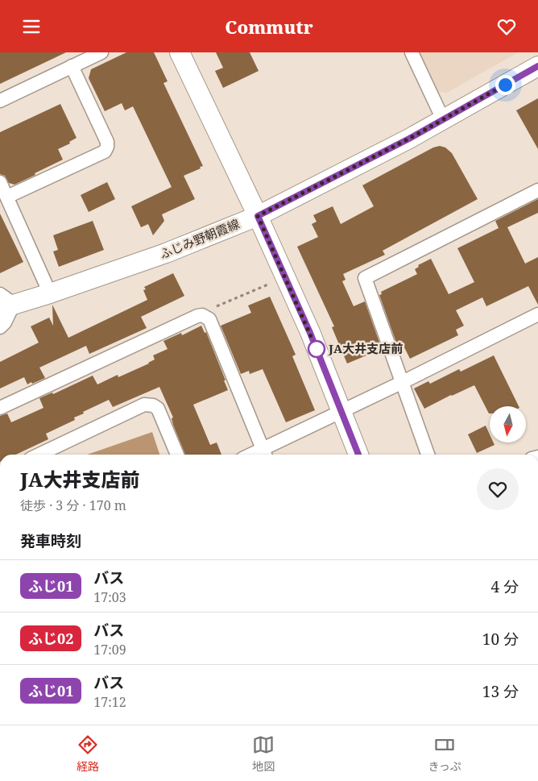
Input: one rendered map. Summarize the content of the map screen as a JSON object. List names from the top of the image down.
{
  "streets": {
    "main road": ["ふじみ野朝霞線"]
  },
  "places": ["JA大井支店前"],
  "lines": ["bus line ふじ01"],
  "north": "bottom",
  "page": {
    "header": "Commutr",
    "heading": [
      ["JA大井支店前", "徒歩 · 3 分 · 170 m"],
      "発車時刻"
    ],
    "list": [
      {
        "mark": "ふじ01",
        "name": "バス",
        "note": "17:03",
        "value": "4 分"
      },
      {
        "mark": "ふじ02",
        "name": "バス",
        "note": "17:09",
        "value": "10 分"
      },
      {
        "mark": "ふじ01",
        "name": "バス",
        "note": "17:12",
        "value": "13 分"
      }
    ],
    "tabs": ["経路", "地図", "きっぷ"]
  }
}
